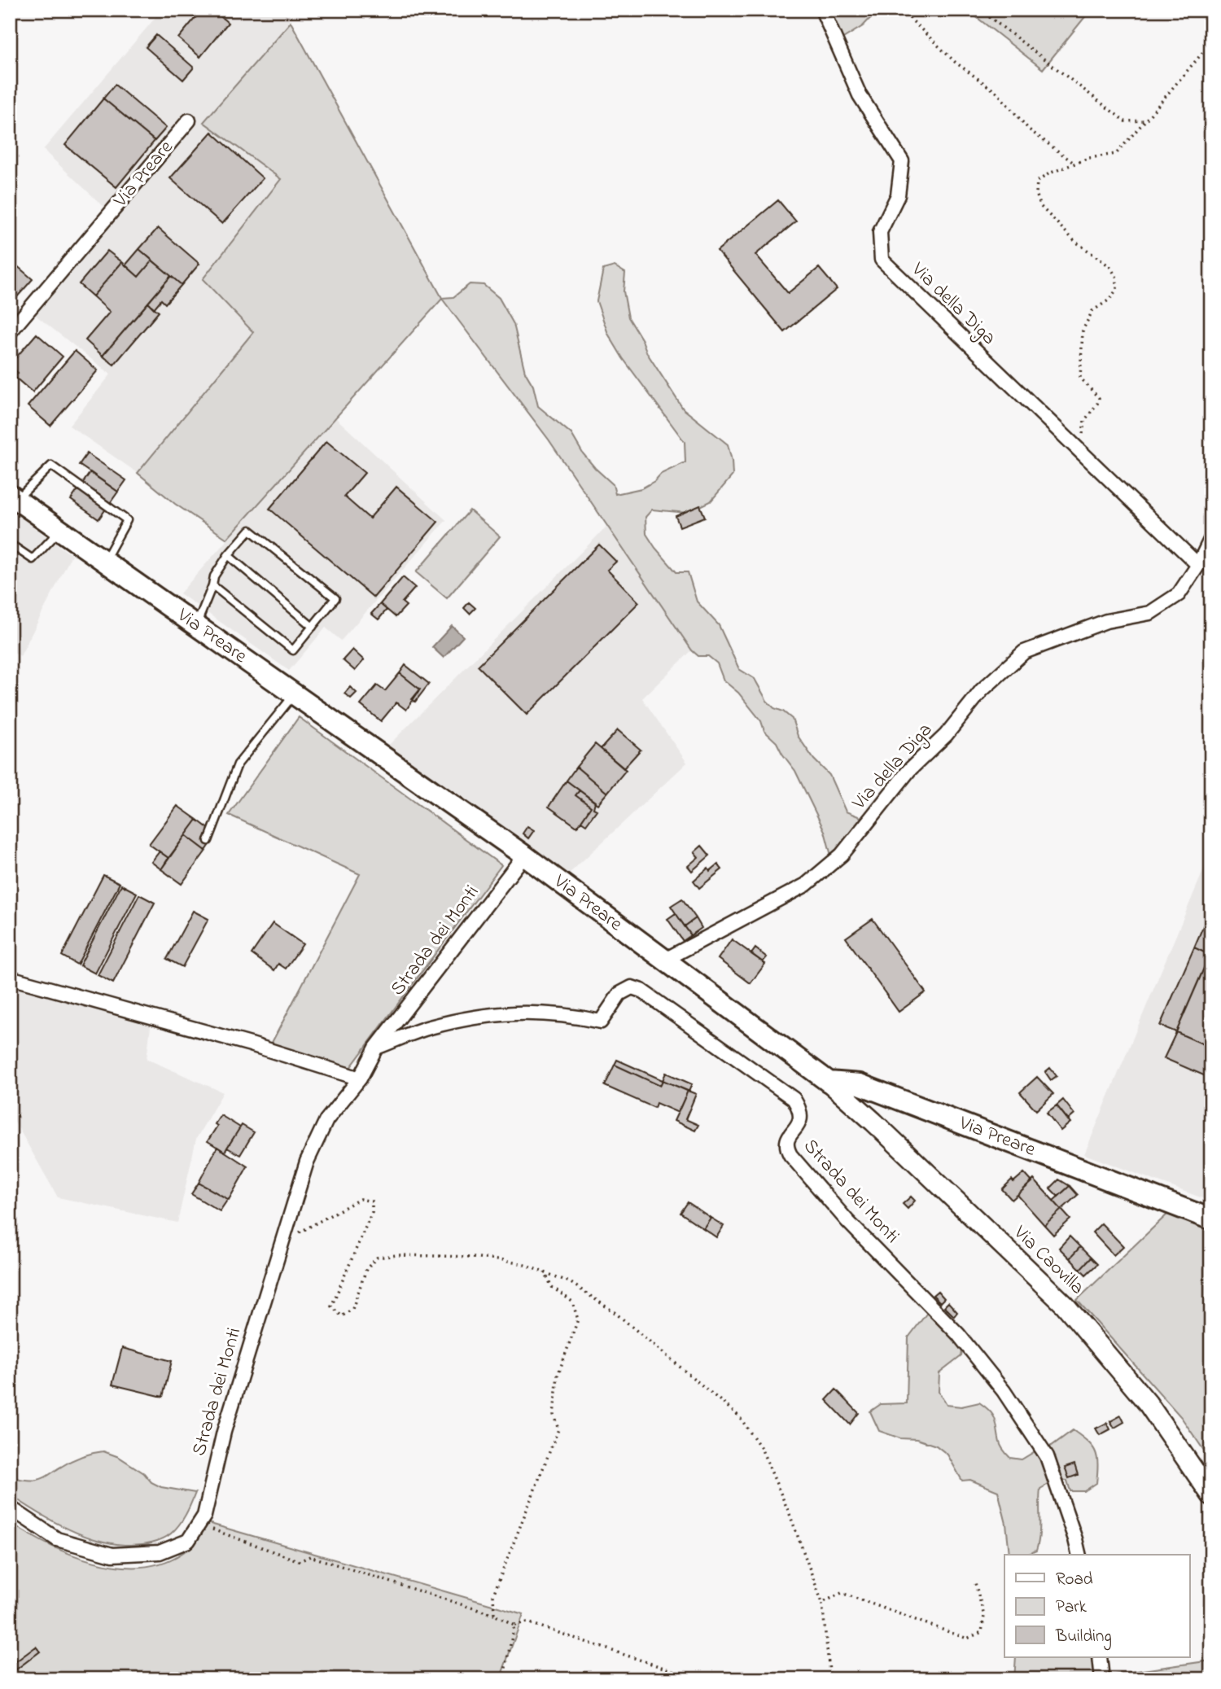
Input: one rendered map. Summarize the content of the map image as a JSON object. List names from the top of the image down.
{
  "streets": {
    "main road": ["Via Preare", "Via Caovilla"],
    "street": ["Via della Diga", "Strada dei Monti"]
  },
  "crossings": [
    ["Via Preare", "Via della Diga"],
    ["Via Preare", "Strada dei Monti"],
    ["Via Preare", "Via Caovilla"]
  ],
  "legend": ["Road", "Park", "Building"]
}
